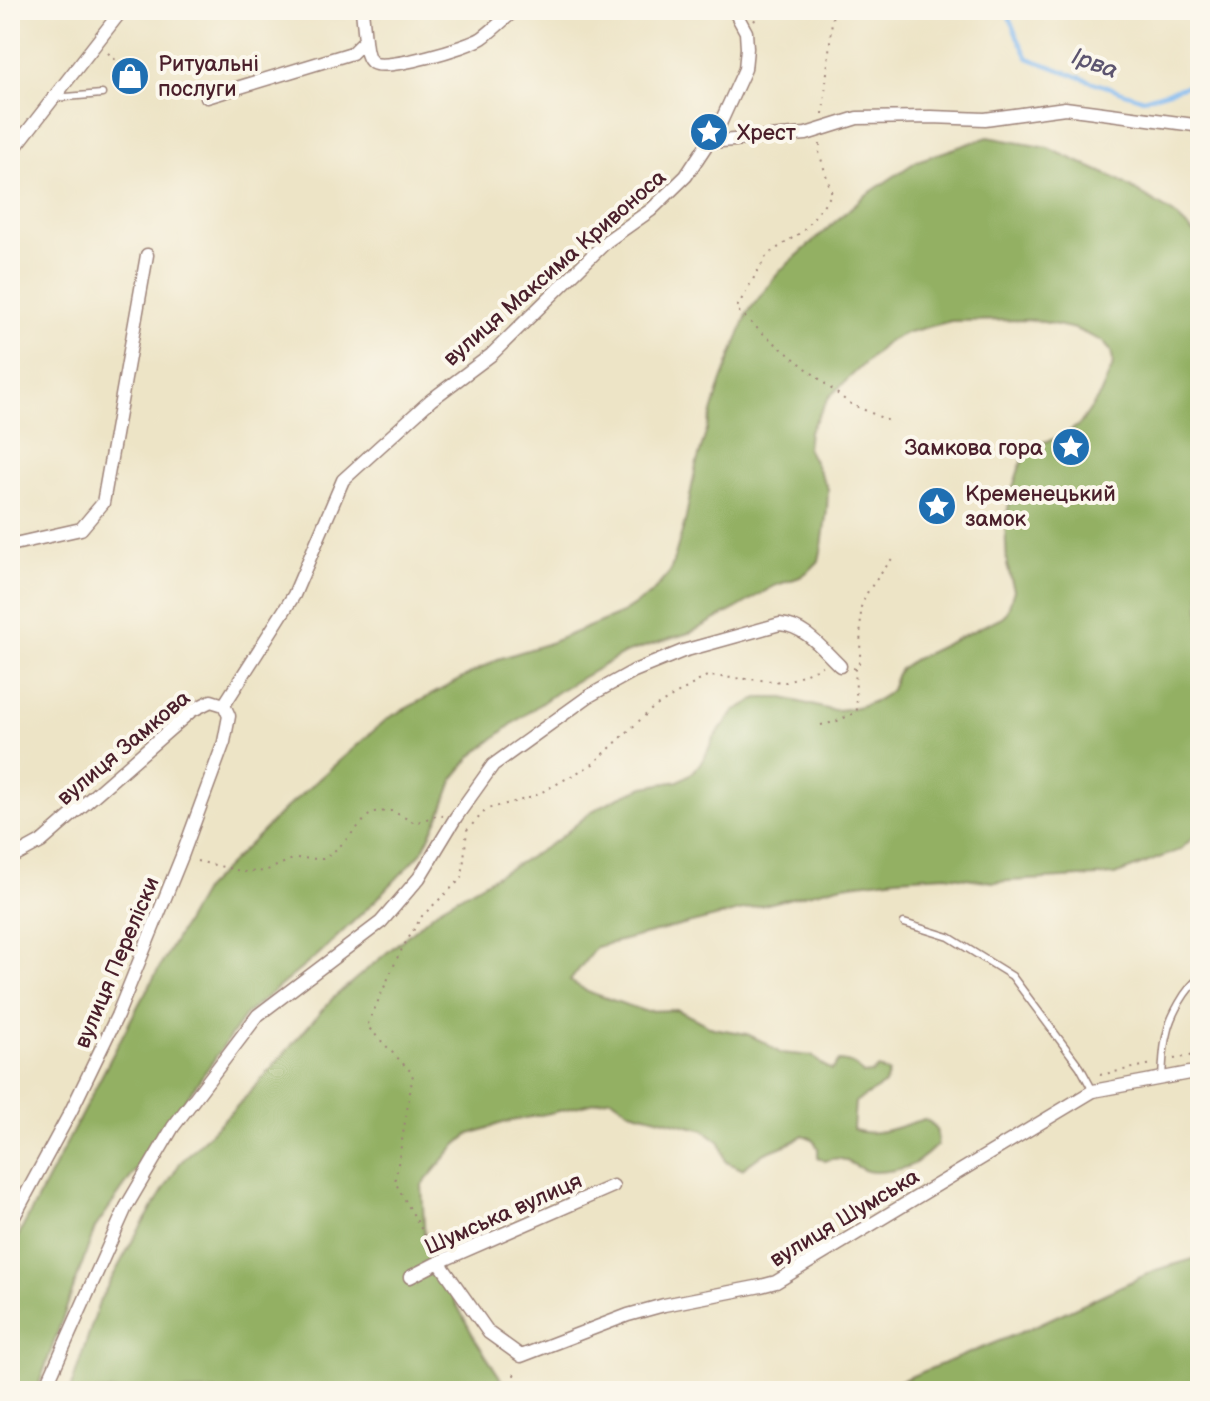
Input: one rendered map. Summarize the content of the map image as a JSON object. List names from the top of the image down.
{
  "streets": {
    "street": [
      "вулиця Максима Кривоноса",
      "вулиця Замкова",
      "вулиця Переліски",
      "Шумська вулиця",
      "вулиця Шумська"
    ]
  },
  "crossings": [
    ["вулиця Максима Кривоноса", "вулиця Замкова"],
    ["вулиця Максима Кривоноса", "вулиця Переліски"],
    ["вулиця Замкова", "вулиця Переліски"]
  ],
  "water": ["Ірва"],
  "places": {
    "shop": ["Ритуальні послуги"],
    "place": ["Хрест", "Замкова гора", "Кременецький замок"]
  }
}
